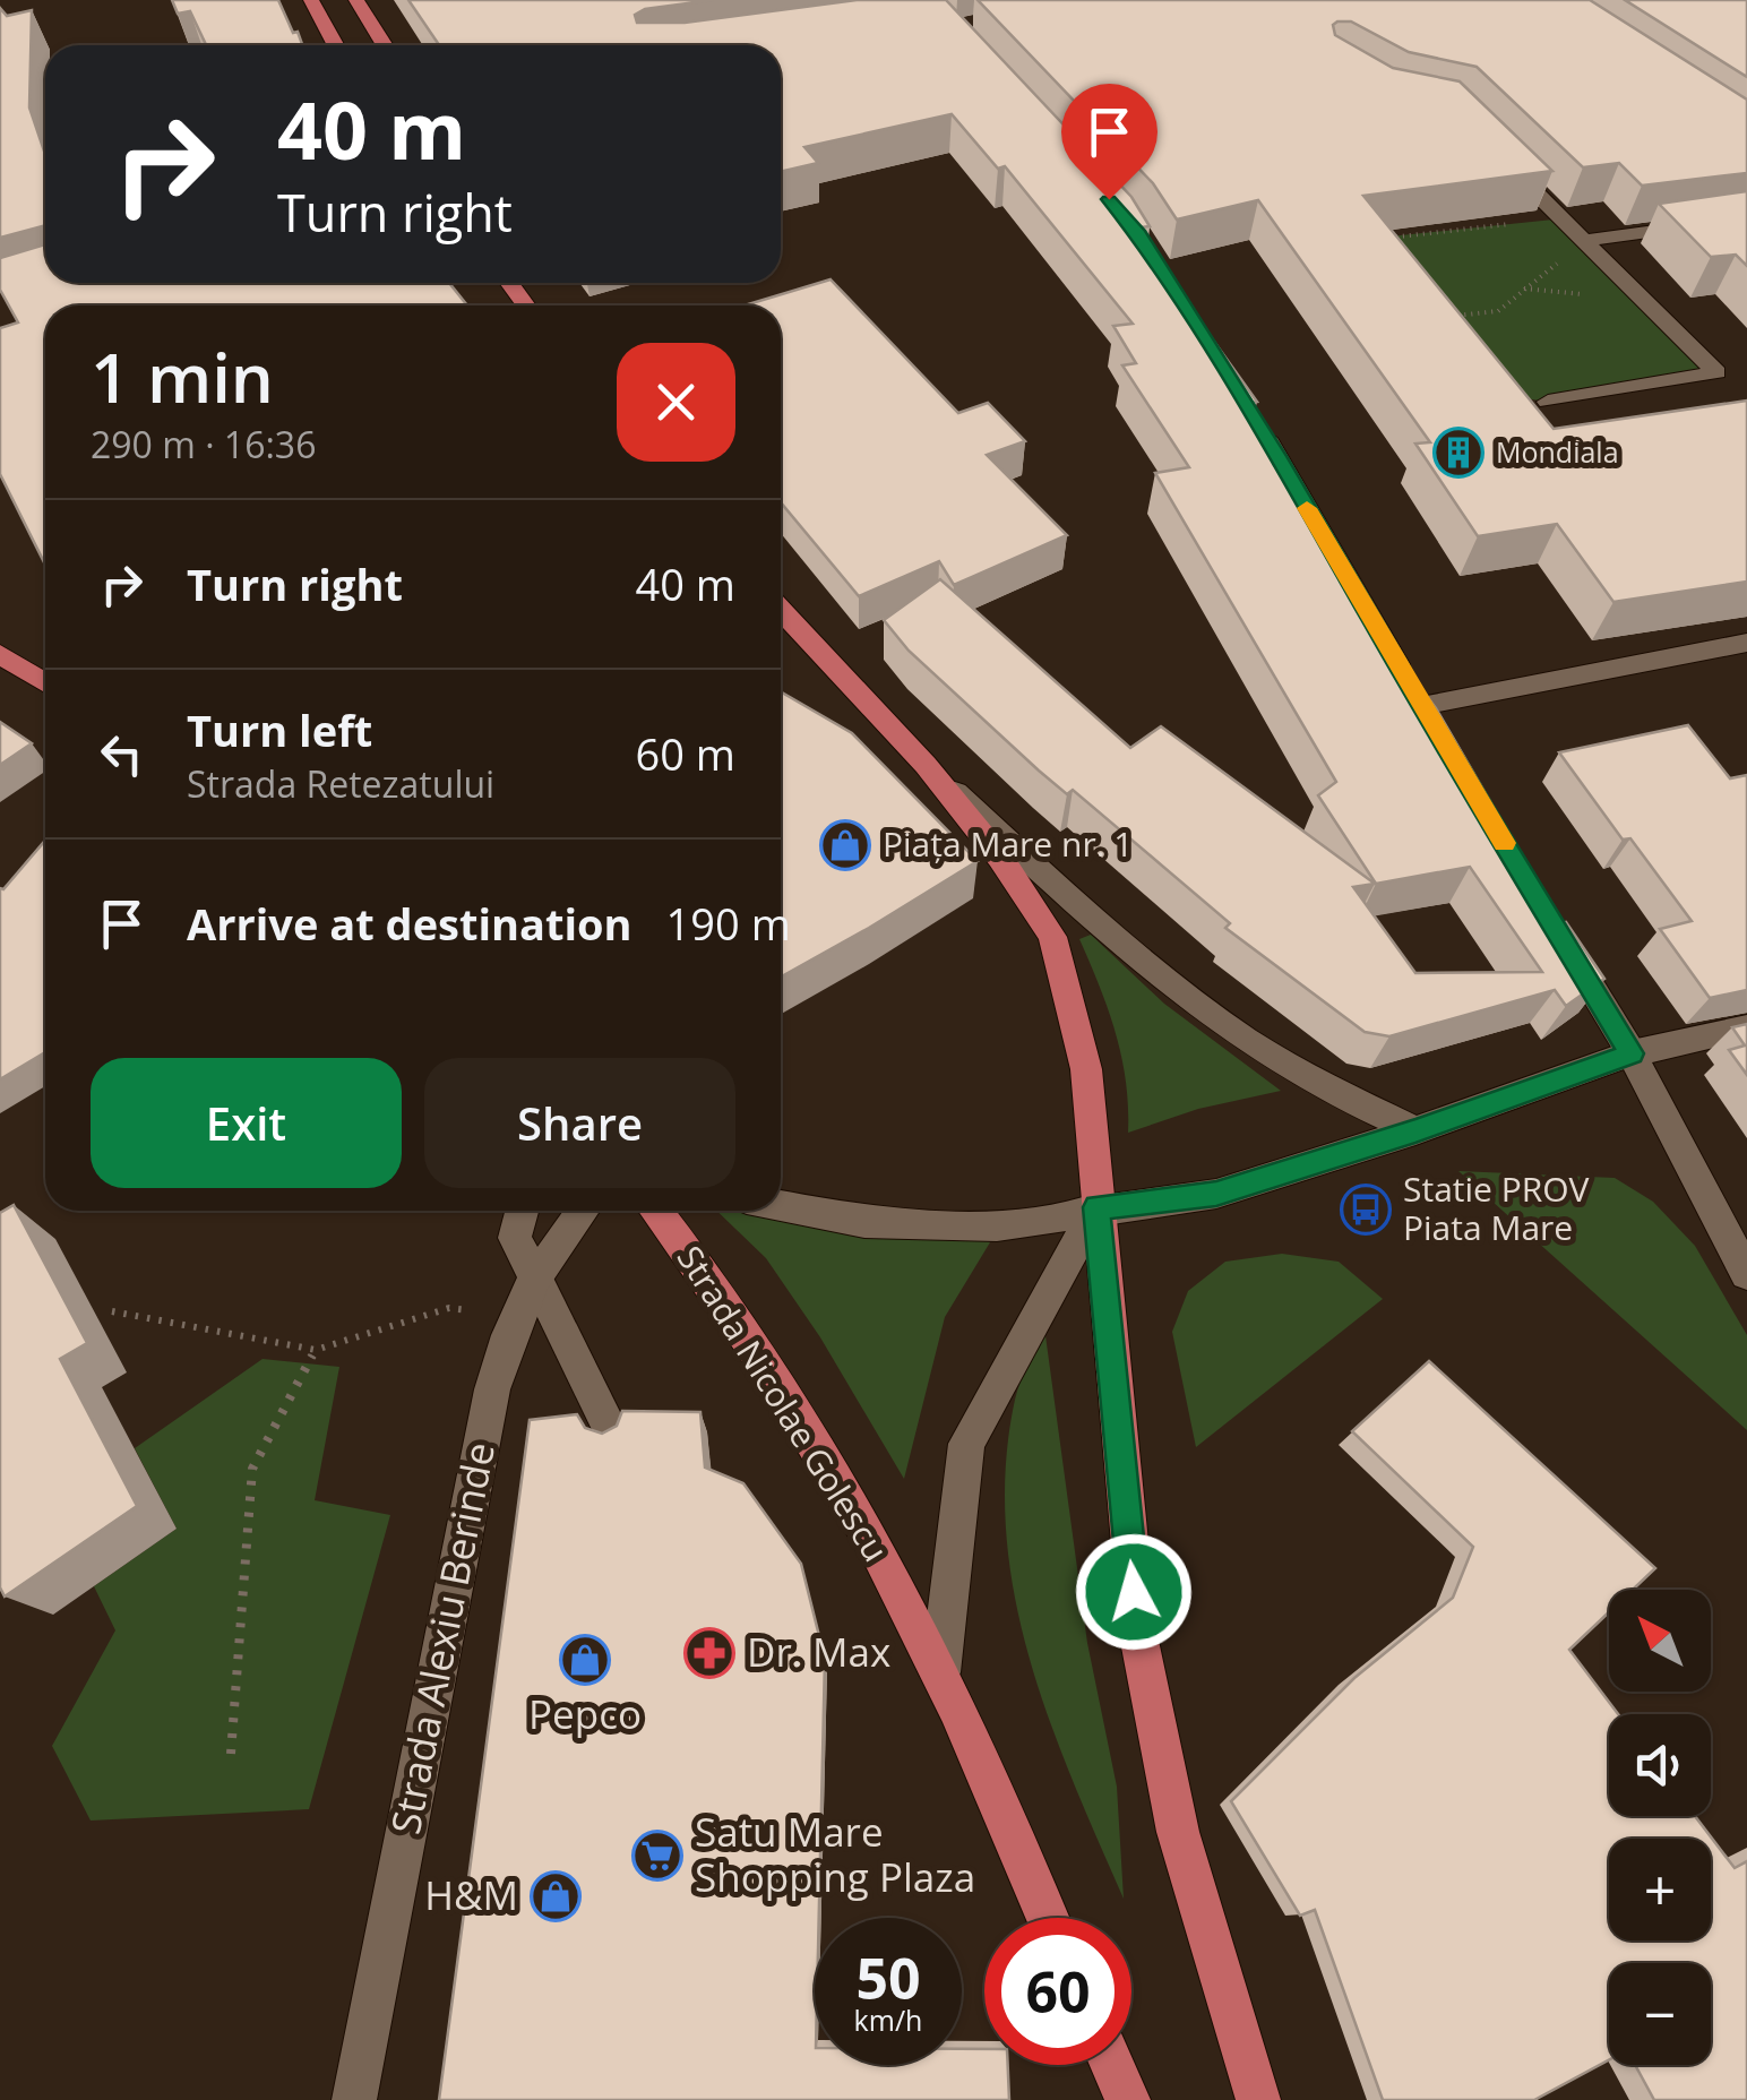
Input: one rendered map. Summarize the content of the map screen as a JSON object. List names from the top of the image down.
{
  "streets": {
    "main road": ["Strada Nicolae Golescu"],
    "street": ["Strada Alexiu Berinde"]
  },
  "places": {
    "building": ["Mondiala"],
    "shop": ["Piața Mare nr. 1", "Pepco", "H&M"],
    "bus stop": ["Statie PROV Piata Mare"],
    "pharmacy": ["Dr. Max"],
    "supermarket": ["Satu Mare Shopping Plaza"]
  },
  "north": "top left",
  "page": {
    "turn": ["40 m", "Turn right"],
    "heading": ["1 min", "290 m · 16:36"],
    "list": [
      {
        "name": "Turn right",
        "value": "40 m"
      },
      {
        "name": "Turn left",
        "note": "Strada Retezatului",
        "value": "60 m"
      },
      {
        "name": "Arrive at destination",
        "value": "190 m"
      }
    ],
    "buttons": ["Exit", "Share"],
    "map_buttons": ["+", "−"],
    "speed": "50 km/h",
    "limit": "60"
  }
}
